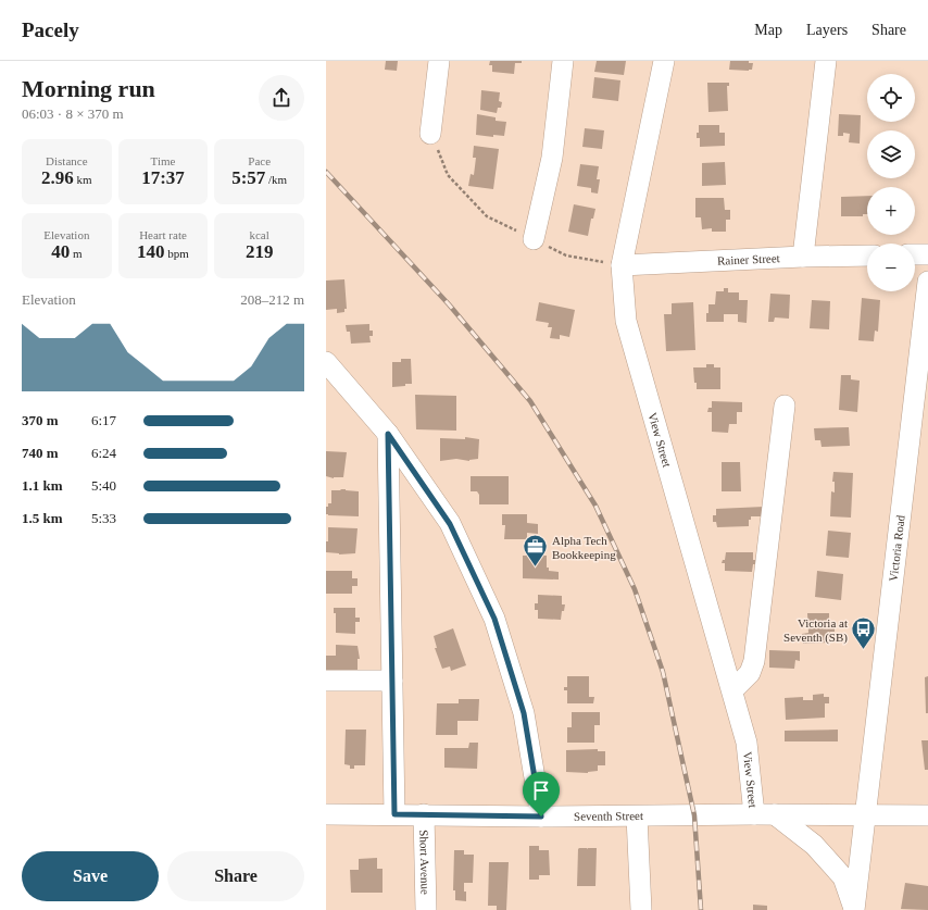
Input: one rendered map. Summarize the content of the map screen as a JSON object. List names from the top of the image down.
{
  "streets": {
    "street": [
      "Rainer Street",
      "View Street",
      "Victoria Road",
      "Seventh Street",
      "Short Avenue"
    ]
  },
  "crossings": [
    ["Rainer Street", "View Street"],
    ["View Street", "Seventh Street"],
    ["Victoria Road", "Seventh Street"],
    ["Seventh Street", "Short Avenue"]
  ],
  "places": {
    "office": ["Alpha Tech Bookkeeping"],
    "bus stop": ["Victoria at Seventh (SB)"]
  },
  "page": {
    "header": "Pacely",
    "nav": ["Map", "Layers", "Share"],
    "heading": ["Morning run", "06:03 · 8 × 370 m"],
    "map_buttons": ["+", "−"],
    "stats": [
      ["Distance", "2.96 km"],
      ["Time", "17:37"],
      ["Pace", "5:57 /km"],
      ["Elevation", "40 m"],
      ["Heart rate", "140 bpm"],
      ["kcal", "219"]
    ],
    "chart": ["Elevation", "208–212 m"],
    "list": [
      {
        "name": "370 m",
        "note": "6:17"
      },
      {
        "name": "740 m",
        "note": "6:24"
      },
      {
        "name": "1.1 km",
        "note": "5:40"
      },
      {
        "name": "1.5 km",
        "note": "5:33"
      }
    ],
    "buttons": ["Save", "Share"]
  }
}
